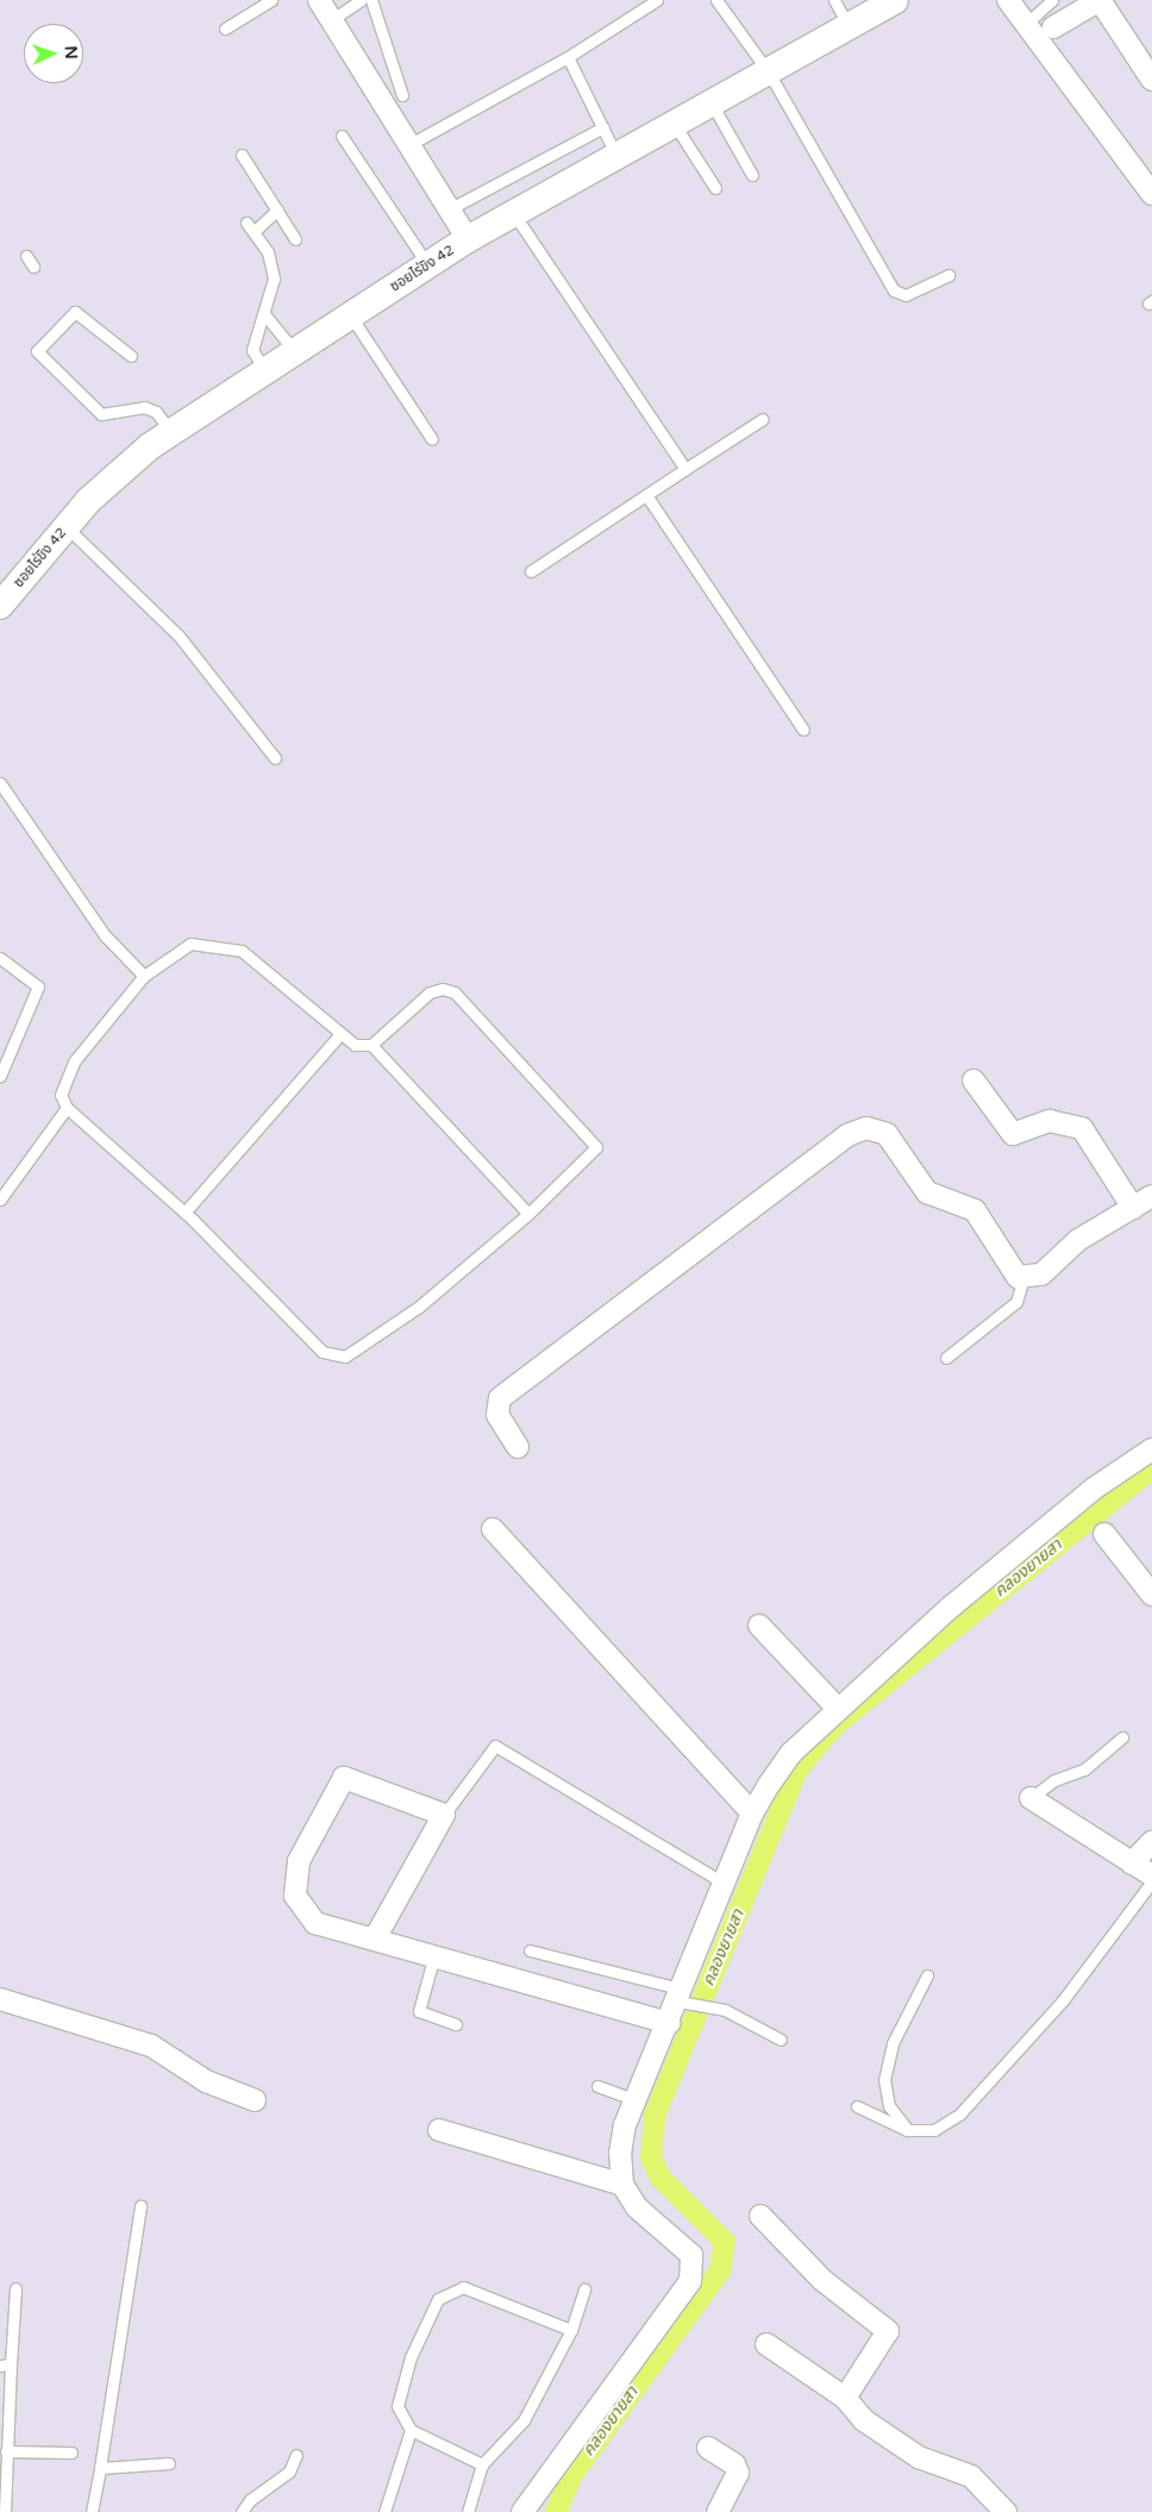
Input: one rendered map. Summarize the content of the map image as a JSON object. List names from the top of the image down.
{
  "streets": {
    "street": ["ซอยไร่ขิง 42"]
  },
  "water": ["คลองยายสา"],
  "north": "right"
}
